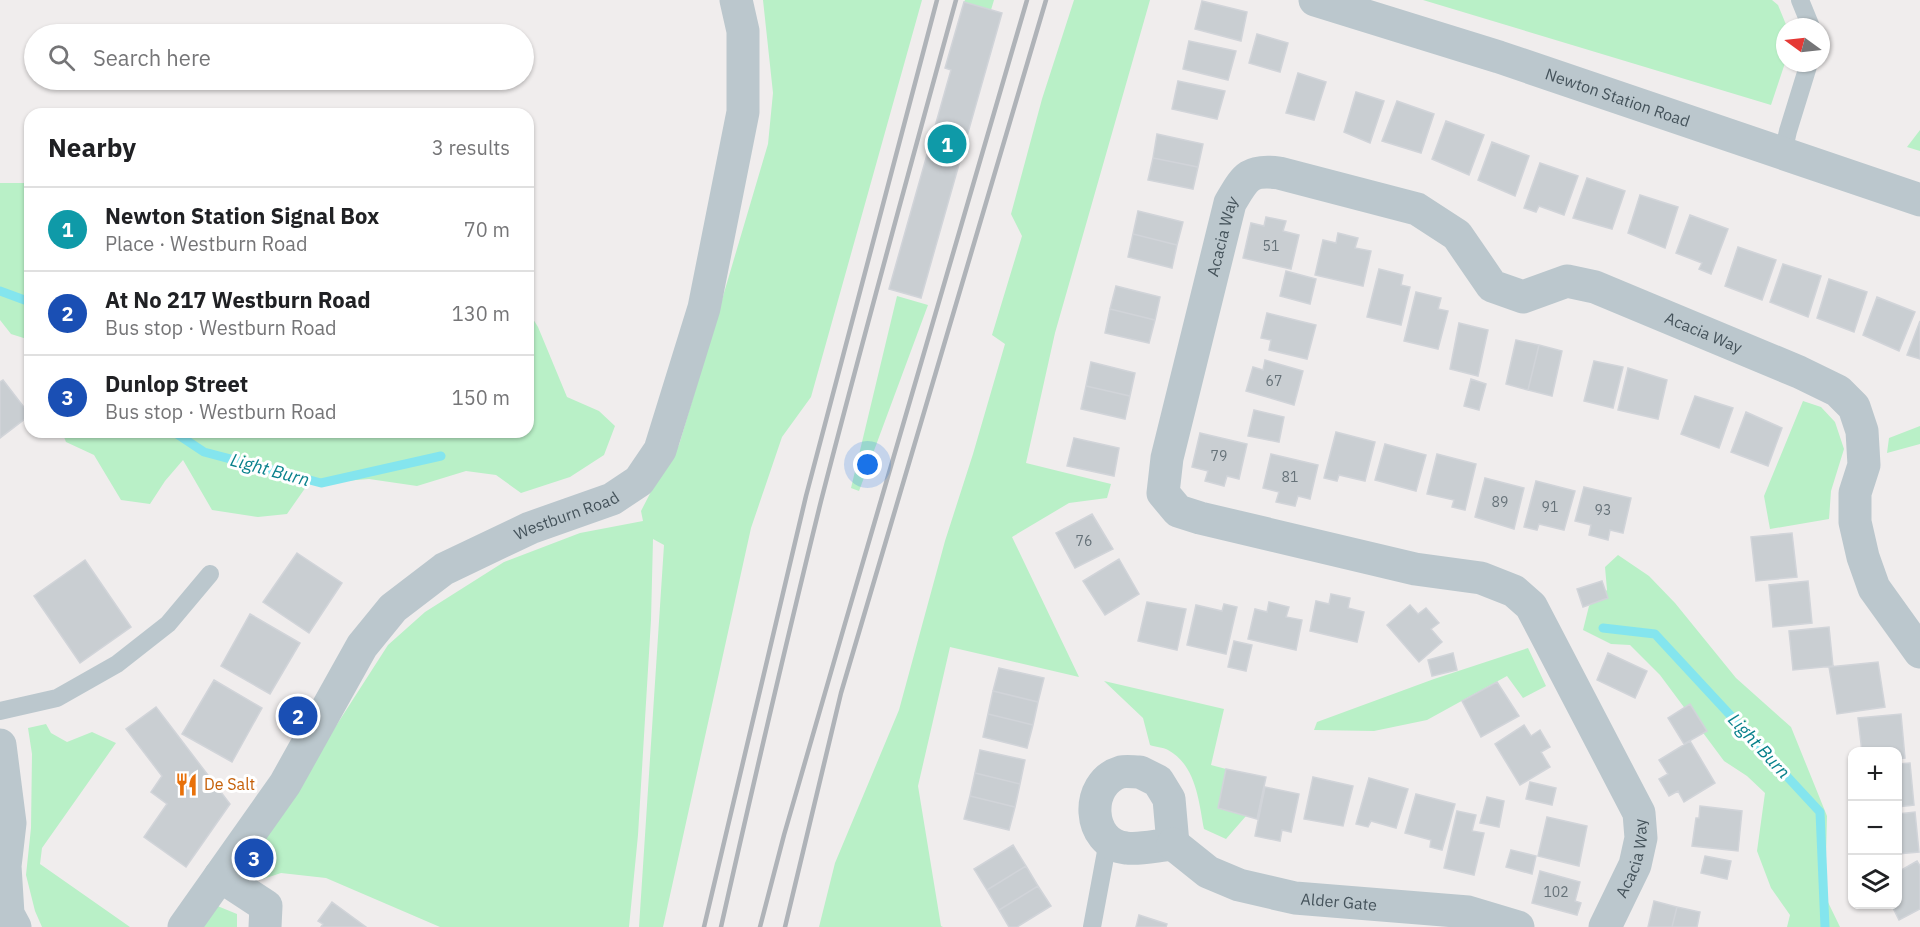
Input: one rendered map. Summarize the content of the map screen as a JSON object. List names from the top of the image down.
{
  "streets": {
    "street": [
      "Newton Station Road",
      "Acacia Way",
      "Westburn Road",
      "Alder Gate"
    ]
  },
  "water": ["Light Burn"],
  "places": {
    "restaurant": ["De Salt"]
  },
  "house_numbers": [
    "51",
    "67",
    "79",
    "81",
    "89",
    "91",
    "93",
    "76",
    "102"
  ],
  "north": "left",
  "page": {
    "search": "Search here",
    "heading": ["Nearby", "3 results"],
    "pins": ["1", "2", "3"],
    "list": [
      {
        "mark": "1",
        "name": "Newton Station Signal Box",
        "note": "Place · Westburn Road",
        "value": "70 m"
      },
      {
        "mark": "2",
        "name": "At No 217 Westburn Road",
        "note": "Bus stop · Westburn Road",
        "value": "130 m"
      },
      {
        "mark": "3",
        "name": "Dunlop Street",
        "note": "Bus stop · Westburn Road",
        "value": "150 m"
      }
    ],
    "map_buttons": ["+", "−"]
  }
}
